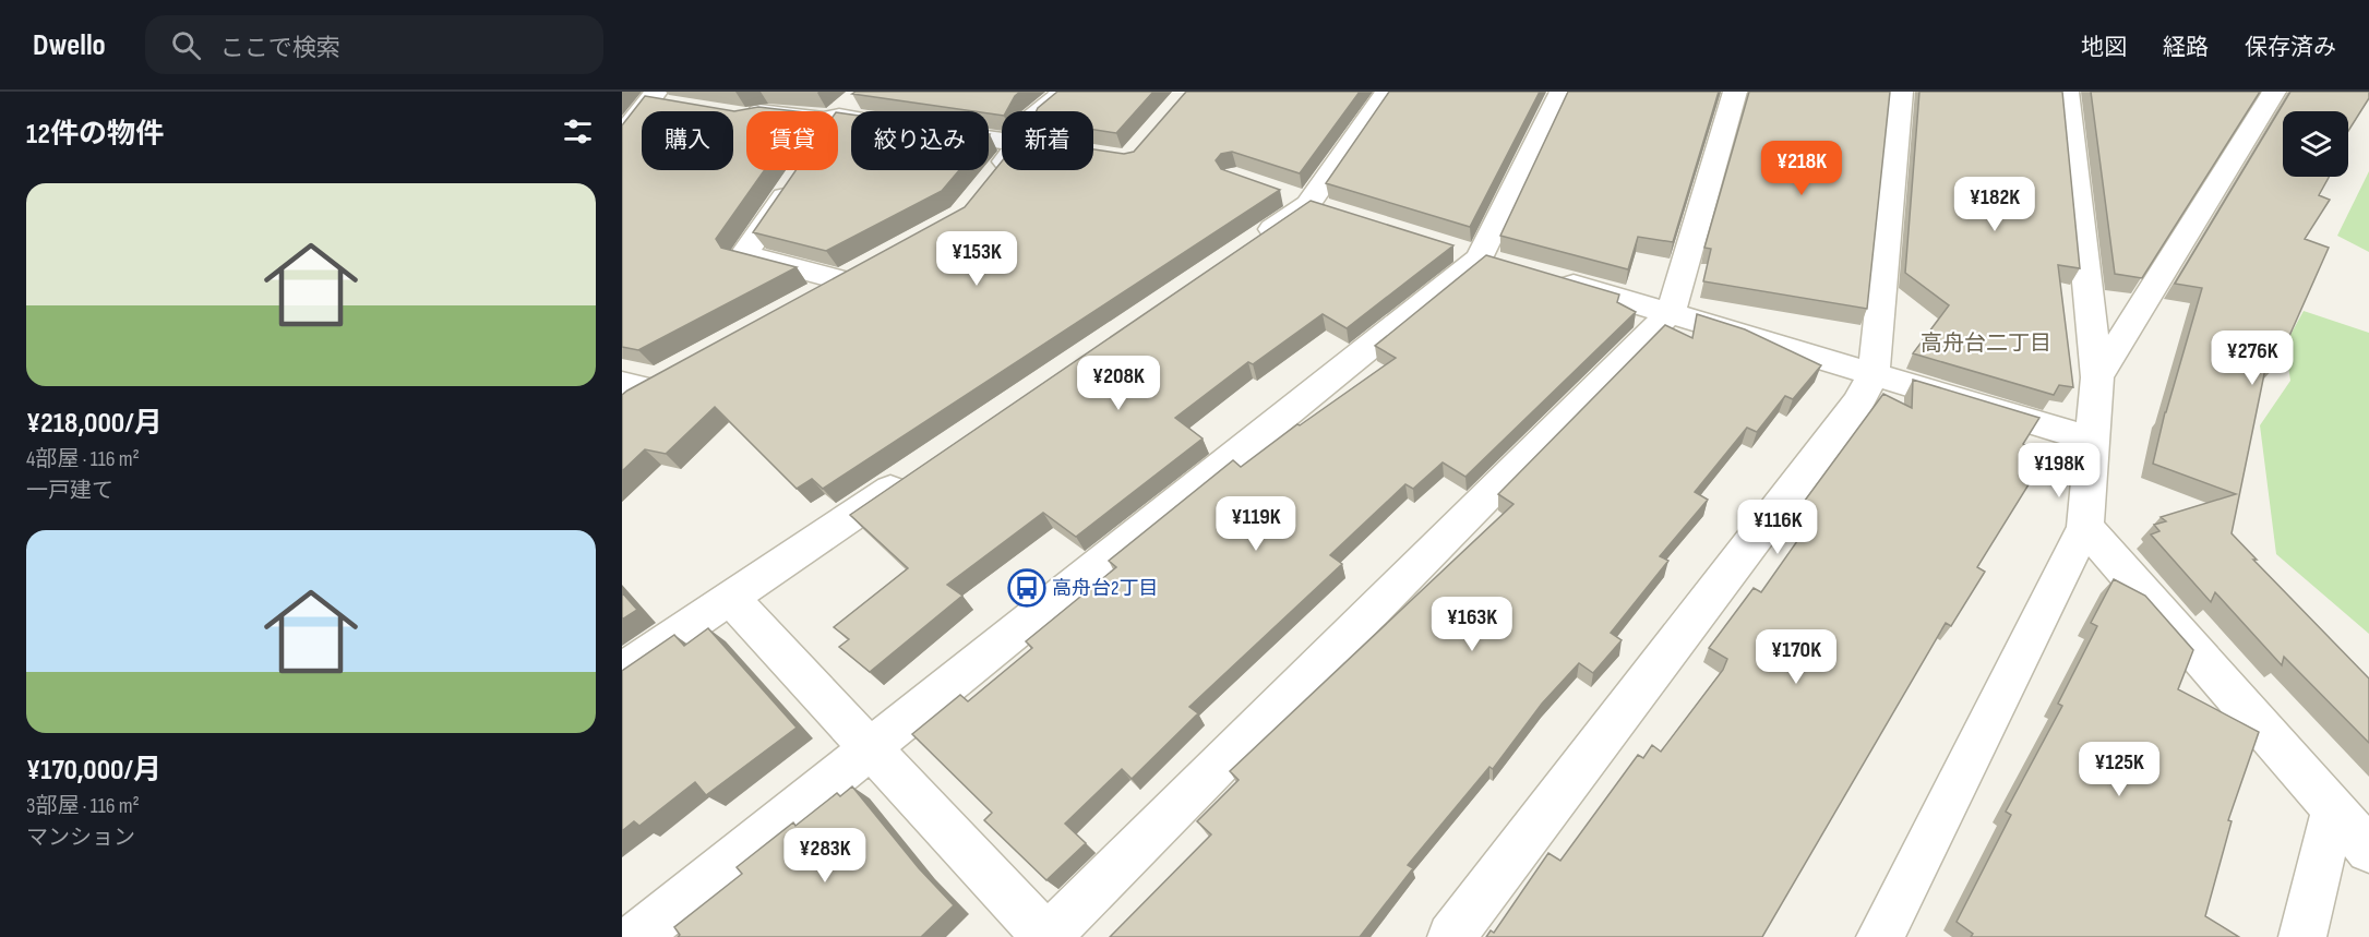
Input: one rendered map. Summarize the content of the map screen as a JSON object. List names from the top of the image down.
{
  "districts": ["高舟台二丁目"],
  "places": {
    "bus stop": ["高舟台2丁目"]
  },
  "page": {
    "header": "Dwello",
    "search": "ここで検索",
    "nav": ["地図", "経路", "保存済み"],
    "heading": "12件の物件",
    "chip": [
      "購入",
      "賃貸",
      "絞り込み",
      "新着"
    ],
    "price": [
      "¥218K",
      "¥182K",
      "¥153K",
      "¥276K",
      "¥208K",
      "¥198K",
      "¥119K",
      "¥116K",
      "¥163K",
      "¥170K",
      "¥125K",
      "¥283K"
    ],
    "list": [
      {
        "name": "¥218,000/月",
        "note": "4部屋 · 116 m² · 一戸建て"
      },
      {
        "name": "¥170,000/月",
        "note": "3部屋 · 116 m² · マンション"
      }
    ]
  }
}
